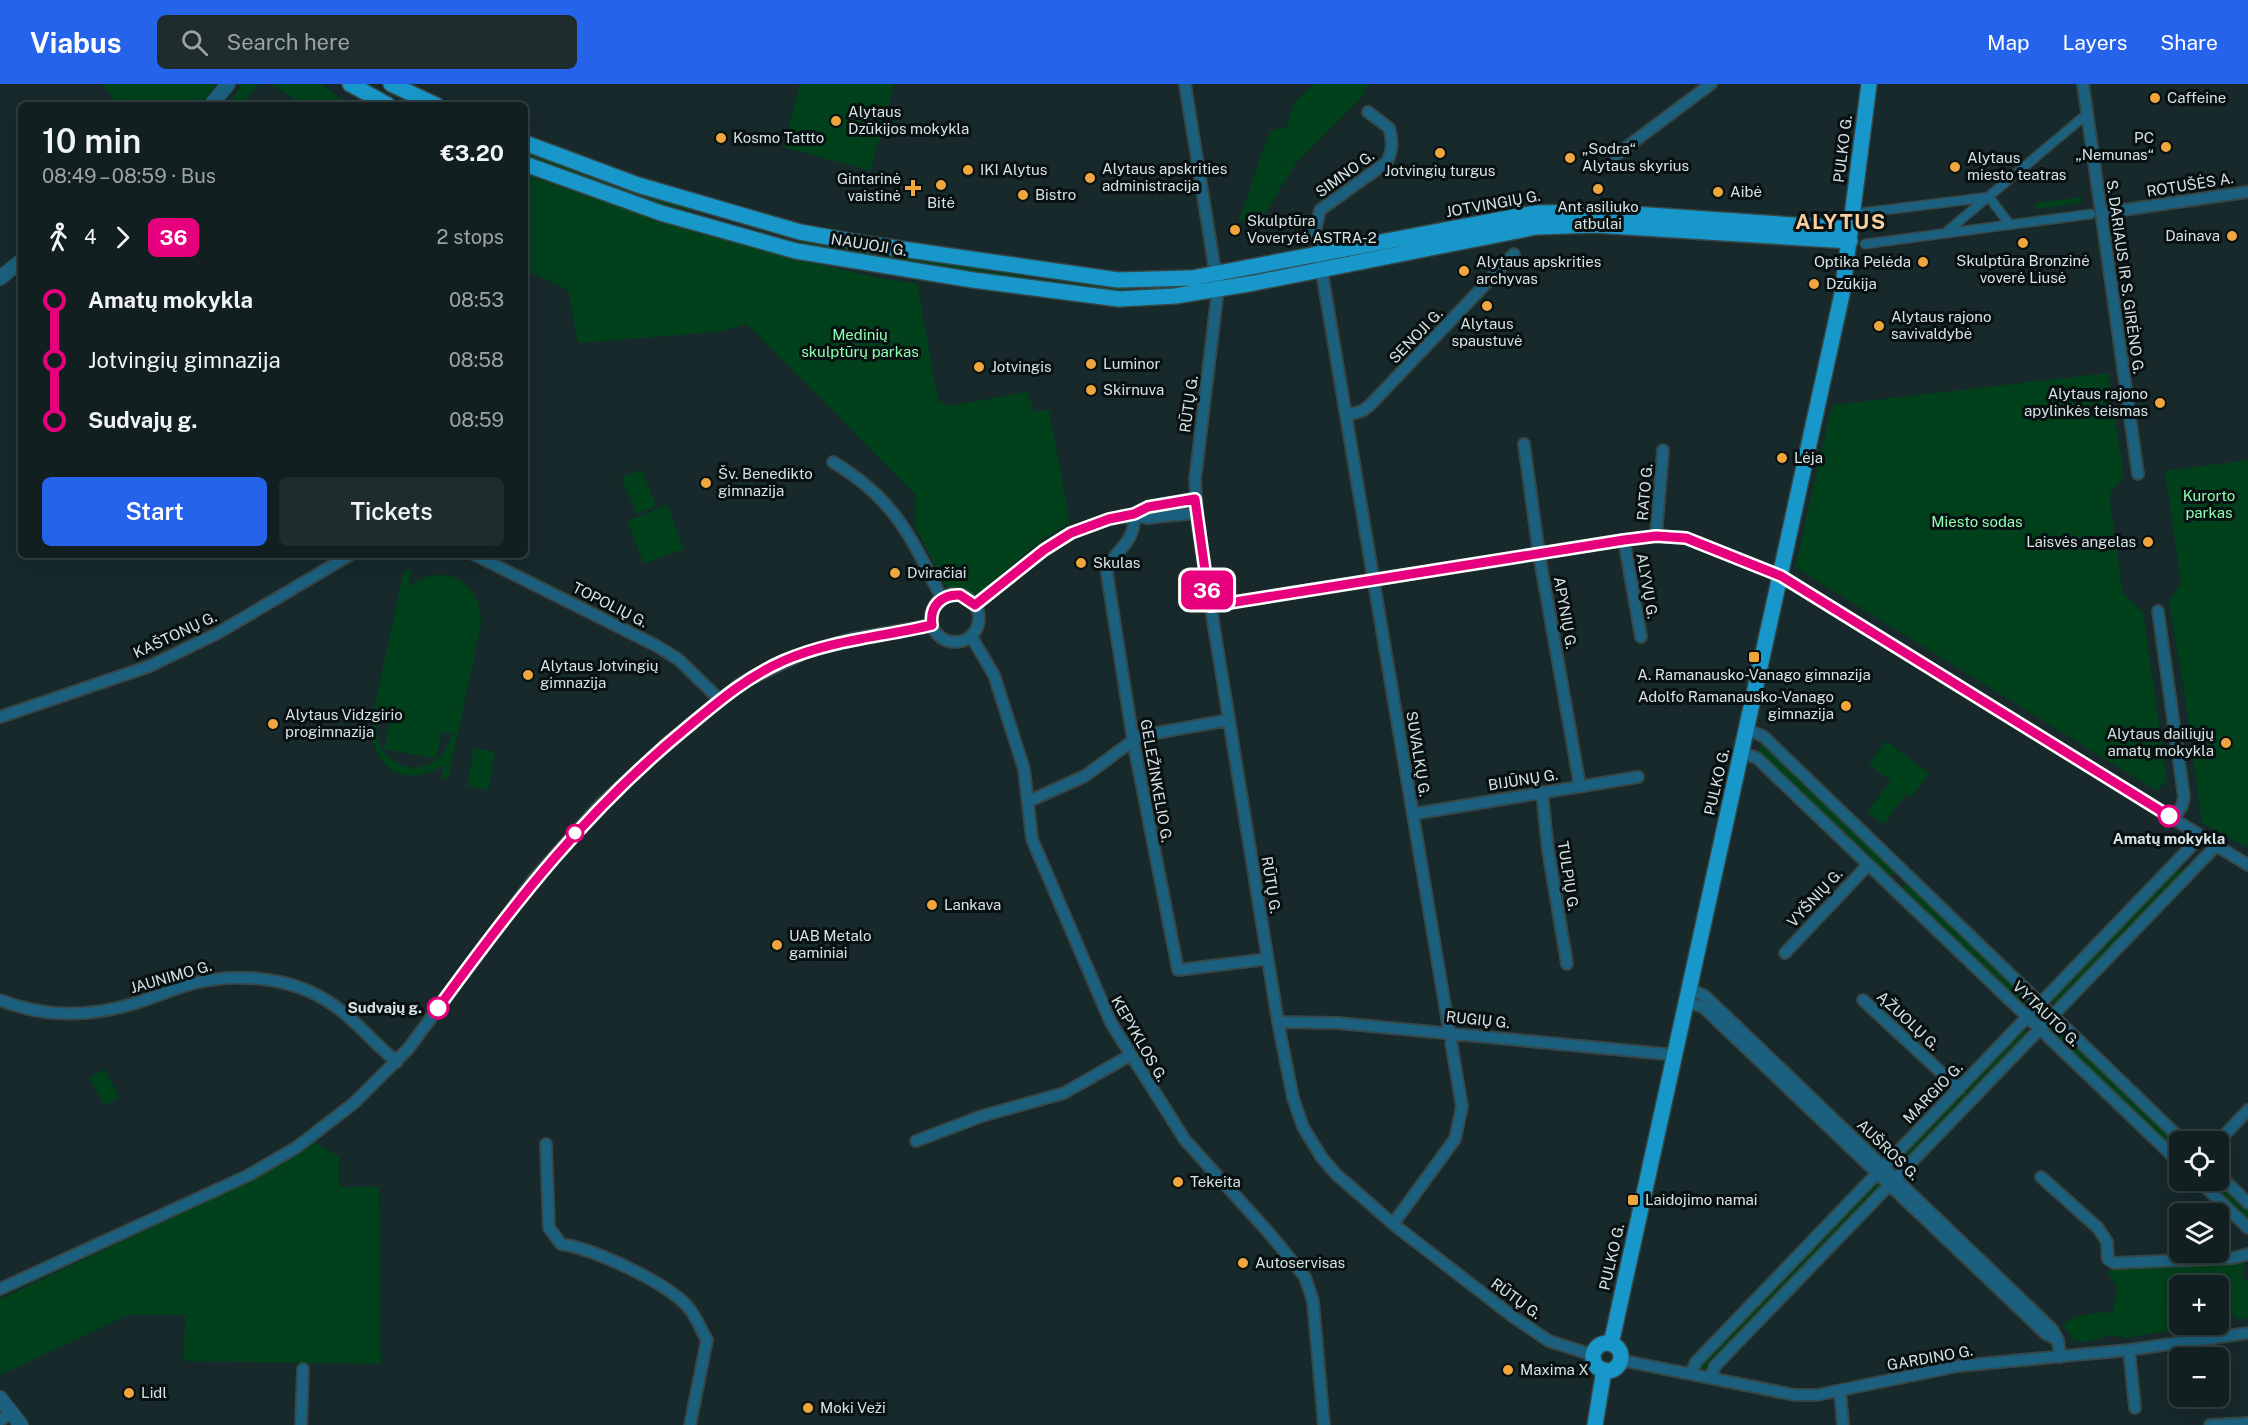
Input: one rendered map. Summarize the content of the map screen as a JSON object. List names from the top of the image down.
{
  "streets": {
    "main road": ["PULKO G.", "JOTVINGIŲ G.", "NAUJOJI G."],
    "street": [
      "SIMNO G.",
      "ROTUŠĖS A.",
      "S. DARIAUS IR S. GIRĖNO G.",
      "SENOJI G.",
      "RŪTŲ G.",
      "RATO G.",
      "ALYVŲ G.",
      "TOPOLIŲ G.",
      "APYNIŲ G.",
      "KAŠTONŲ G.",
      "SUVALKŲ G.",
      "BIJŪNŲ G.",
      "GELEŽINKELIO G.",
      "TULPIŲ G.",
      "VYŠNIŲ G.",
      "JAUNIMO G.",
      "VYTAUTO G.",
      "RUGIŲ G.",
      "ĄŽUOLŲ G.",
      "KEPYKLOS G.",
      "MARGIO G.",
      "AUŠROS G.",
      "GARDINO G."
    ]
  },
  "crossings": [
    ["PULKO G.", "JOTVINGIŲ G."],
    ["PULKO G.", "RŪTŲ G."],
    ["PULKO G.", "VYTAUTO G."],
    ["PULKO G.", "RUGIŲ G."],
    ["PULKO G.", "AUŠROS G."],
    ["PULKO G.", "GARDINO G."],
    ["SIMNO G.", "JOTVINGIŲ G."],
    ["SIMNO G.", "SUVALKŲ G."],
    ["ROTUŠĖS A.", "S. DARIAUS IR S. GIRĖNO G."],
    ["JOTVINGIŲ G.", "NAUJOJI G."],
    ["JOTVINGIŲ G.", "RŪTŲ G."],
    ["JOTVINGIŲ G.", "SUVALKŲ G."],
    ["NAUJOJI G.", "RŪTŲ G."],
    ["SENOJI G.", "SUVALKŲ G."],
    ["RŪTŲ G.", "SUVALKŲ G."],
    ["RŪTŲ G.", "GELEŽINKELIO G."],
    ["RŪTŲ G.", "RUGIŲ G."],
    ["RŪTŲ G.", "GARDINO G."],
    ["APYNIŲ G.", "BIJŪNŲ G."],
    ["SUVALKŲ G.", "BIJŪNŲ G."],
    ["SUVALKŲ G.", "RUGIŲ G."],
    ["BIJŪNŲ G.", "TULPIŲ G."],
    ["VYŠNIŲ G.", "VYTAUTO G."],
    ["VYTAUTO G.", "MARGIO G."],
    ["ĄŽUOLŲ G.", "MARGIO G."],
    ["MARGIO G.", "AUŠROS G."],
    ["MARGIO G.", "GARDINO G."],
    ["AUŠROS G.", "GARDINO G."]
  ],
  "districts": ["ALYTUS"],
  "parks": ["Medinių skulptūrų parkas", "Kurorto parkas", "Miesto sodas"],
  "places": {
    "other": [
      "Caffeine",
      "Alytaus Dzūkijos mokykla",
      "Kosmo Tattto",
      "PC „Nemunas“",
      "Jotvingių turgus",
      "„Sodra“ Alytaus skyrius",
      "Alytaus miesto teatras",
      "IKI Alytus",
      "Alytaus apskrities administracija",
      "Bitė",
      "Ant asiliuko atbulai",
      "Aibė",
      "Bistro",
      "Skulptūra Voverytė ASTRA-2",
      "Dainava",
      "Skulptūra Bronzinė voverė Liusė",
      "Optika Pelėda",
      "Alytaus apskrities archyvas",
      "Dzūkija",
      "Alytaus spaustuvė",
      "Alytaus rajono savivaldybė",
      "Luminor",
      "Jotvingis",
      "Skirnuva",
      "Alytaus rajono apylinkės teismas",
      "Lėja",
      "Šv. Benedikto gimnazija",
      "Laisvės angelas",
      "Skulas",
      "Dviračiai",
      "Alytaus Jotvingių gimnazija",
      "Adolfo Ramanausko-Vanago gimnazija",
      "Alytaus Vidzgirio progimnazija",
      "Alytaus dailiųjų amatų mokykla",
      "Amatų mokykla",
      "Lankava",
      "UAB Metalo gaminiai",
      "Sudvajų g.",
      "Tekeita",
      "Autoservisas",
      "Maxima X",
      "Lidl",
      "Moki Veži"
    ],
    "health": ["Gintarinė vaistinė"],
    "transit": ["A. Ramanausko-Vanago gimnazija", "Laidojimo namai"]
  },
  "lines": ["bus line 36"],
  "page": {
    "header": "Viabus",
    "search": "Search here",
    "nav": ["Map", "Layers", "Share"],
    "on_map": "36",
    "heading": ["10 min", "08:49 – 08:59 · Bus", "€3.20"],
    "legs": ["4", "36", "2 stops"],
    "list": [
      {
        "name": "Amatų mokykla",
        "value": "08:53"
      },
      {
        "name": "Jotvingių gimnazija",
        "value": "08:58"
      },
      {
        "name": "Sudvajų g.",
        "value": "08:59"
      }
    ],
    "buttons": ["Start", "Tickets"],
    "map_buttons": ["+", "−"]
  }
}
